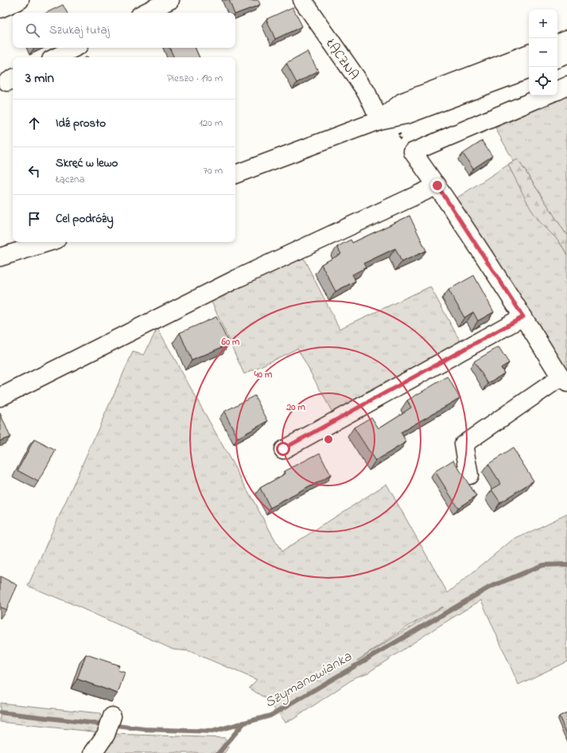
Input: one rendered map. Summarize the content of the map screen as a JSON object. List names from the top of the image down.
{
  "streets": {
    "main road": ["ŁĄCZNA"]
  },
  "water": ["Szymanowianka"],
  "page": {
    "map_buttons": ["+", "−"],
    "search": "Szukaj tutaj",
    "heading": ["3 min", "Pieszo · 190 m"],
    "list": [
      ["Idź prosto", "120 m"],
      ["Skręć w lewo", "Łączna", "70 m"],
      "Cel podróży"
    ]
  },
  "rings": ["60 m", "40 m", "20 m"]
}
